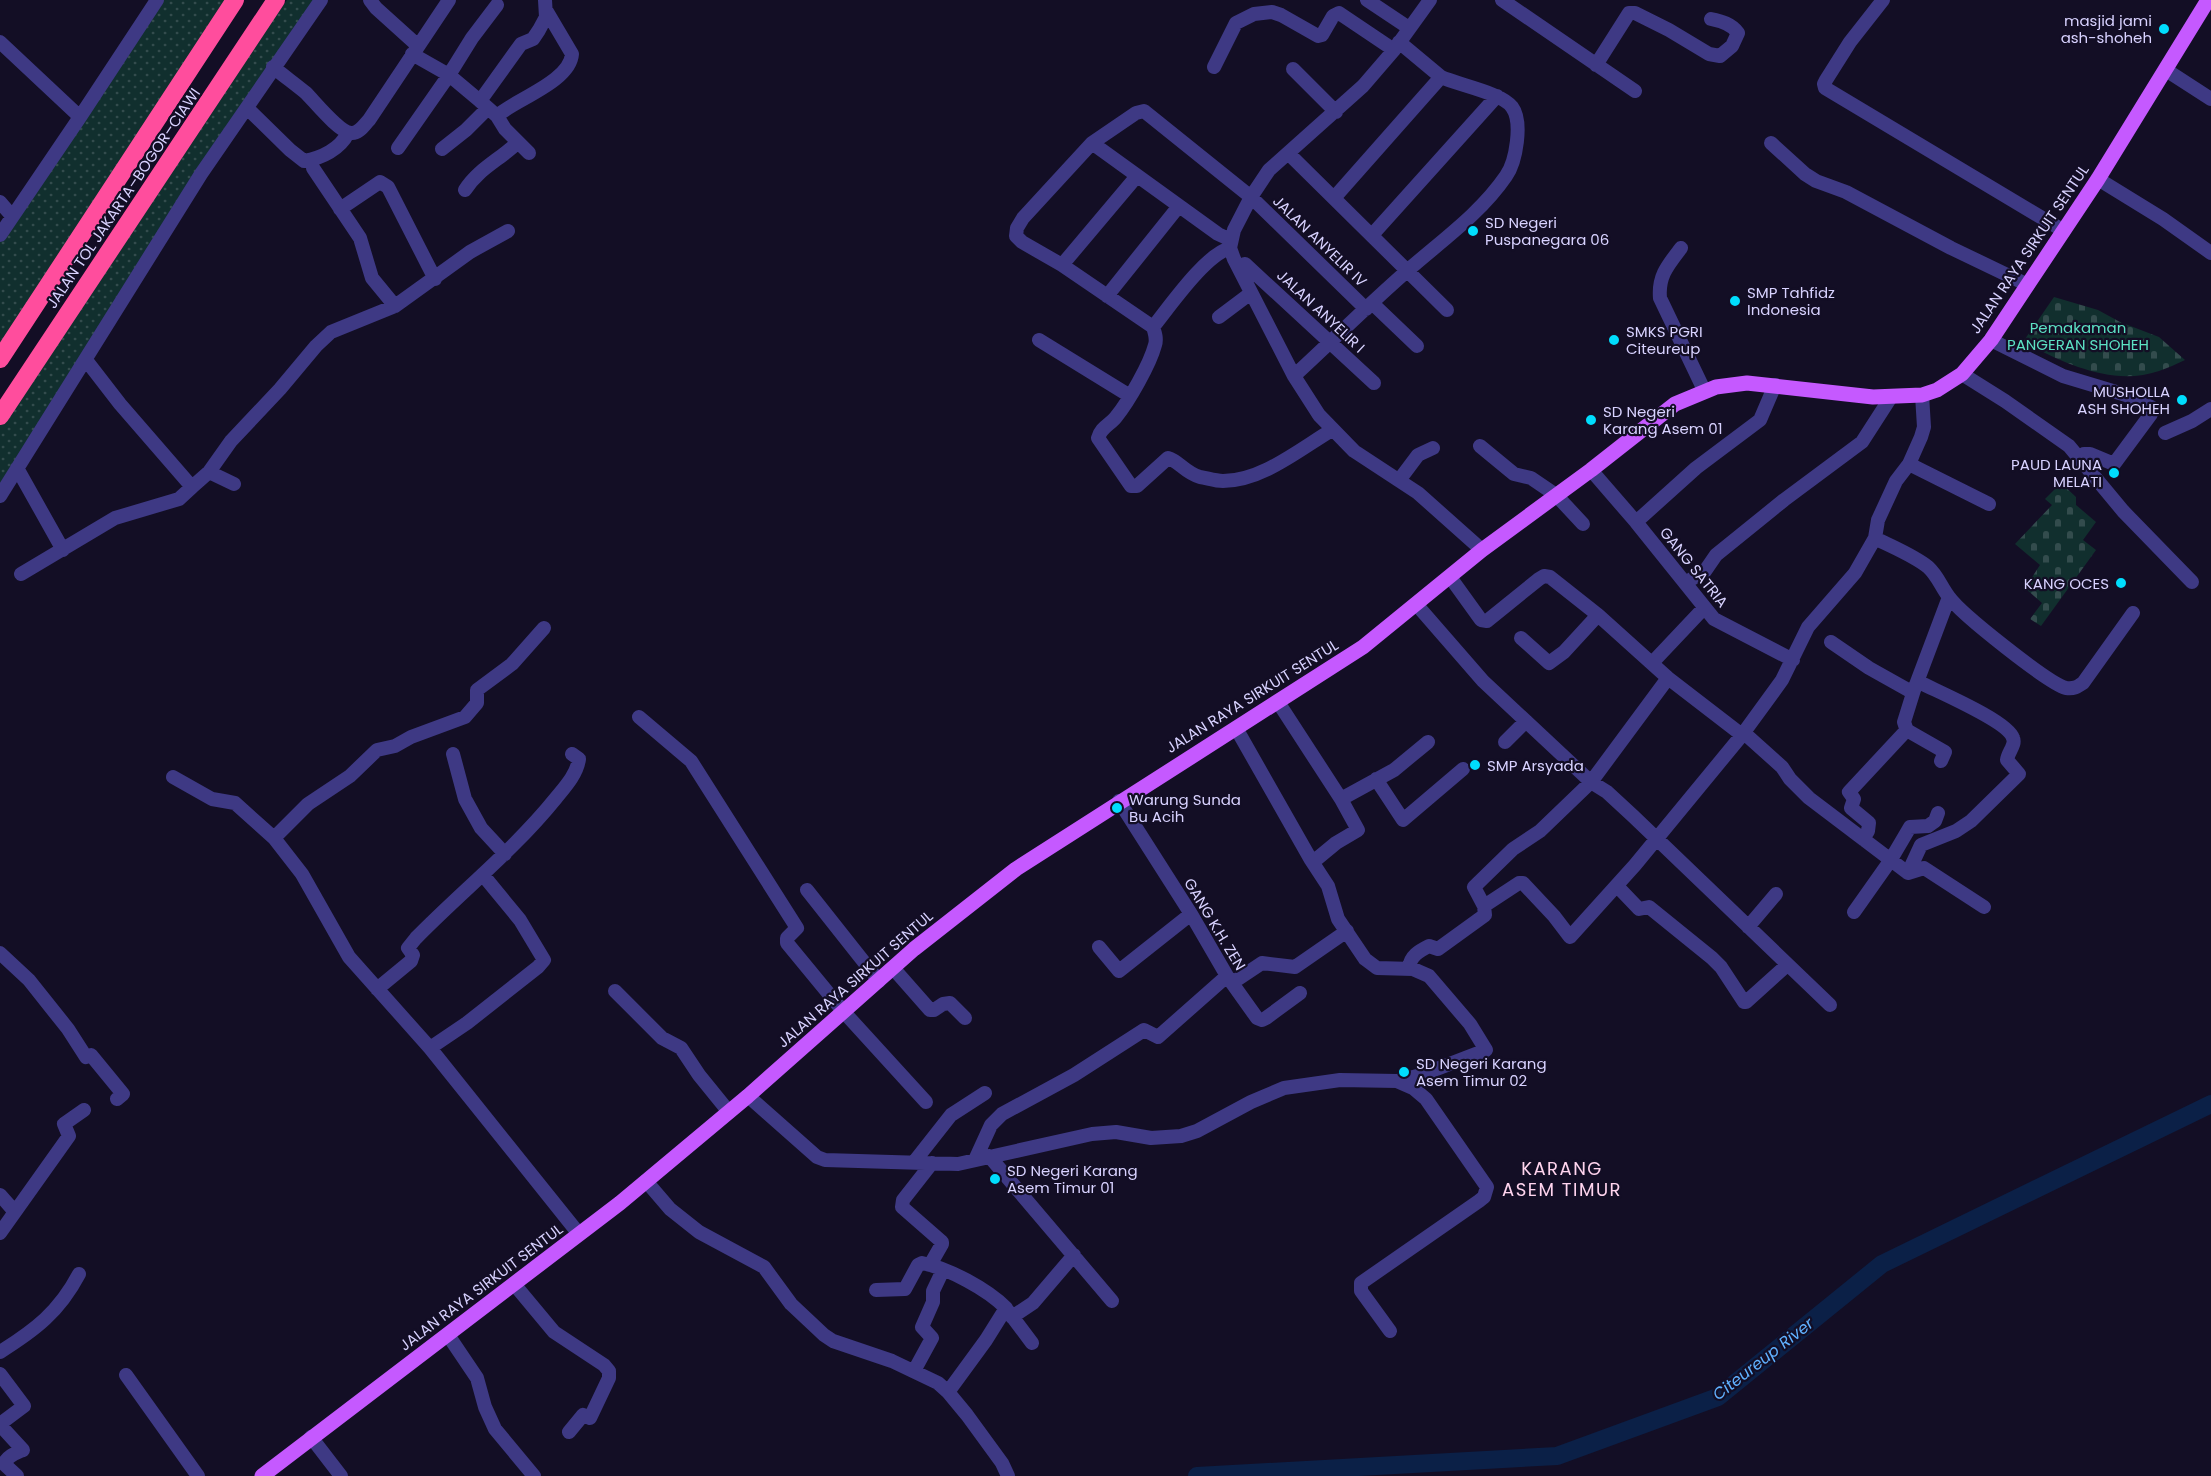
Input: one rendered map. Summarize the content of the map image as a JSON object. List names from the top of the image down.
{
  "streets": {
    "highway": ["JALAN TOL JAKARTA–BOGOR–CIAWI"],
    "main road": ["JALAN RAYA SIRKUIT SENTUL"],
    "street": [
      "JALAN ANYELIR IV",
      "JALAN ANYELIR I",
      "GANG SATRIA",
      "GANG K.H. ZEN"
    ]
  },
  "crossings": [
    ["JALAN RAYA SIRKUIT SENTUL", "GANG SATRIA"],
    ["JALAN RAYA SIRKUIT SENTUL", "GANG K.H. ZEN"]
  ],
  "districts": ["KARANG ASEM TIMUR"],
  "water": ["Citeureup River"],
  "parks": ["Pemakaman PANGERAN SHOHEH"],
  "places": [
    "masjid jami ash-shoheh",
    "SD Negeri Puspanegara 06",
    "SMP Tahfidz Indonesia",
    "SMKS PGRI Citeureup",
    "MUSHOLLA ASH SHOHEH",
    "SD Negeri Karang Asem 01",
    "PAUD LAUNA MELATI",
    "KANG OCES",
    "SMP Arsyada",
    "Warung Sunda Bu Acih",
    "SD Negeri Karang Asem Timur 02",
    "SD Negeri Karang Asem Timur 01"
  ]
}
